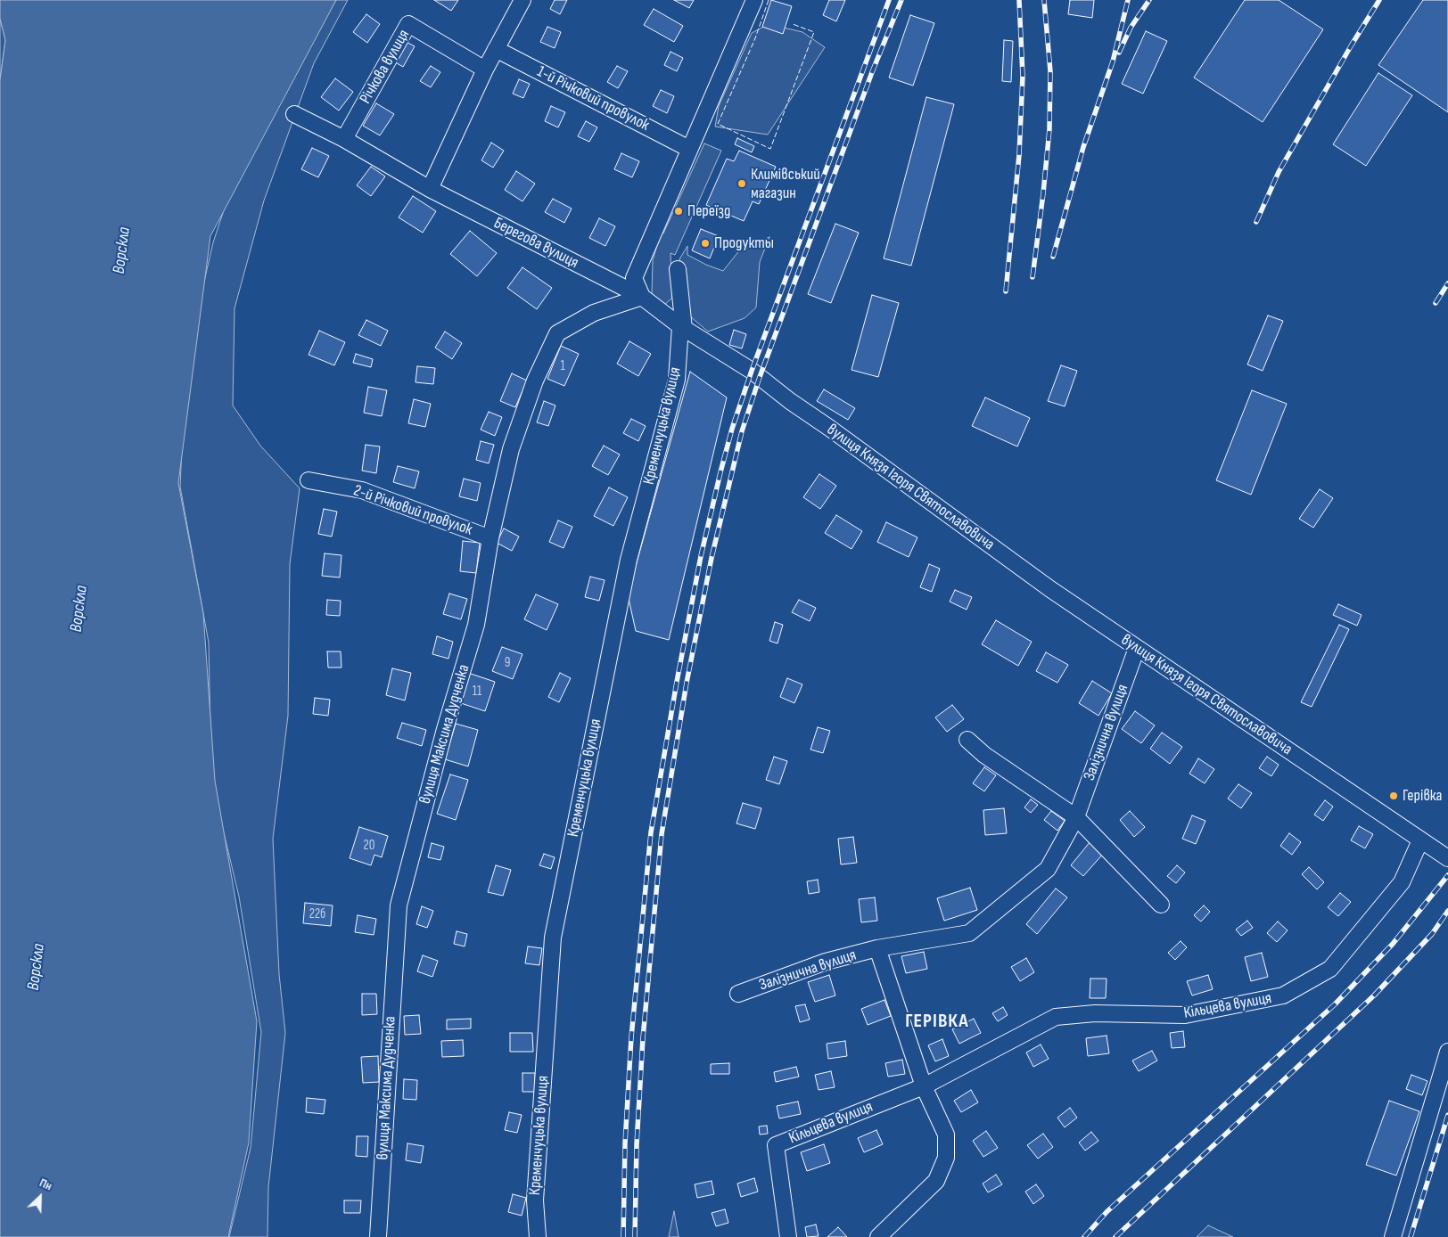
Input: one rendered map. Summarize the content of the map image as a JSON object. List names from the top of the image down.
{
  "streets": {
    "street": [
      "Річкова вулиця",
      "1-й Річковий провулок",
      "Берегова вулиця",
      "Кременчуцька вулиця",
      "вулиця Князя Ігоря Святославовича",
      "2-й Річковий провулок",
      "Залізнична вулиця",
      "вулиця Максима Дудченка",
      "Кільцева вулиця"
    ]
  },
  "crossings": [
    ["Річкова вулиця", "Берегова вулиця"],
    ["Берегова вулиця", "вулиця Князя Ігоря Святославовича"],
    ["Берегова вулиця", "вулиця Максима Дудченка"],
    ["Кременчуцька вулиця", "вулиця Князя Ігоря Святославовича"],
    ["вулиця Князя Ігоря Святославовича", "Залізнична вулиця"],
    ["вулиця Князя Ігоря Святославовича", "вулиця Максима Дудченка"],
    ["вулиця Князя Ігоря Святославовича", "Кільцева вулиця"],
    ["2-й Річковий провулок", "вулиця Максима Дудченка"],
    ["Залізнична вулиця", "Кільцева вулиця"]
  ],
  "districts": ["ГЕРІВКА"],
  "water": ["Ворскла"],
  "places": [
    "Климівський магазин",
    "Переїзд",
    "Продукты",
    "Герівка"
  ],
  "house_numbers": [
    "1",
    "9",
    "11",
    "20",
    "22б"
  ],
  "north": "top right"
}
